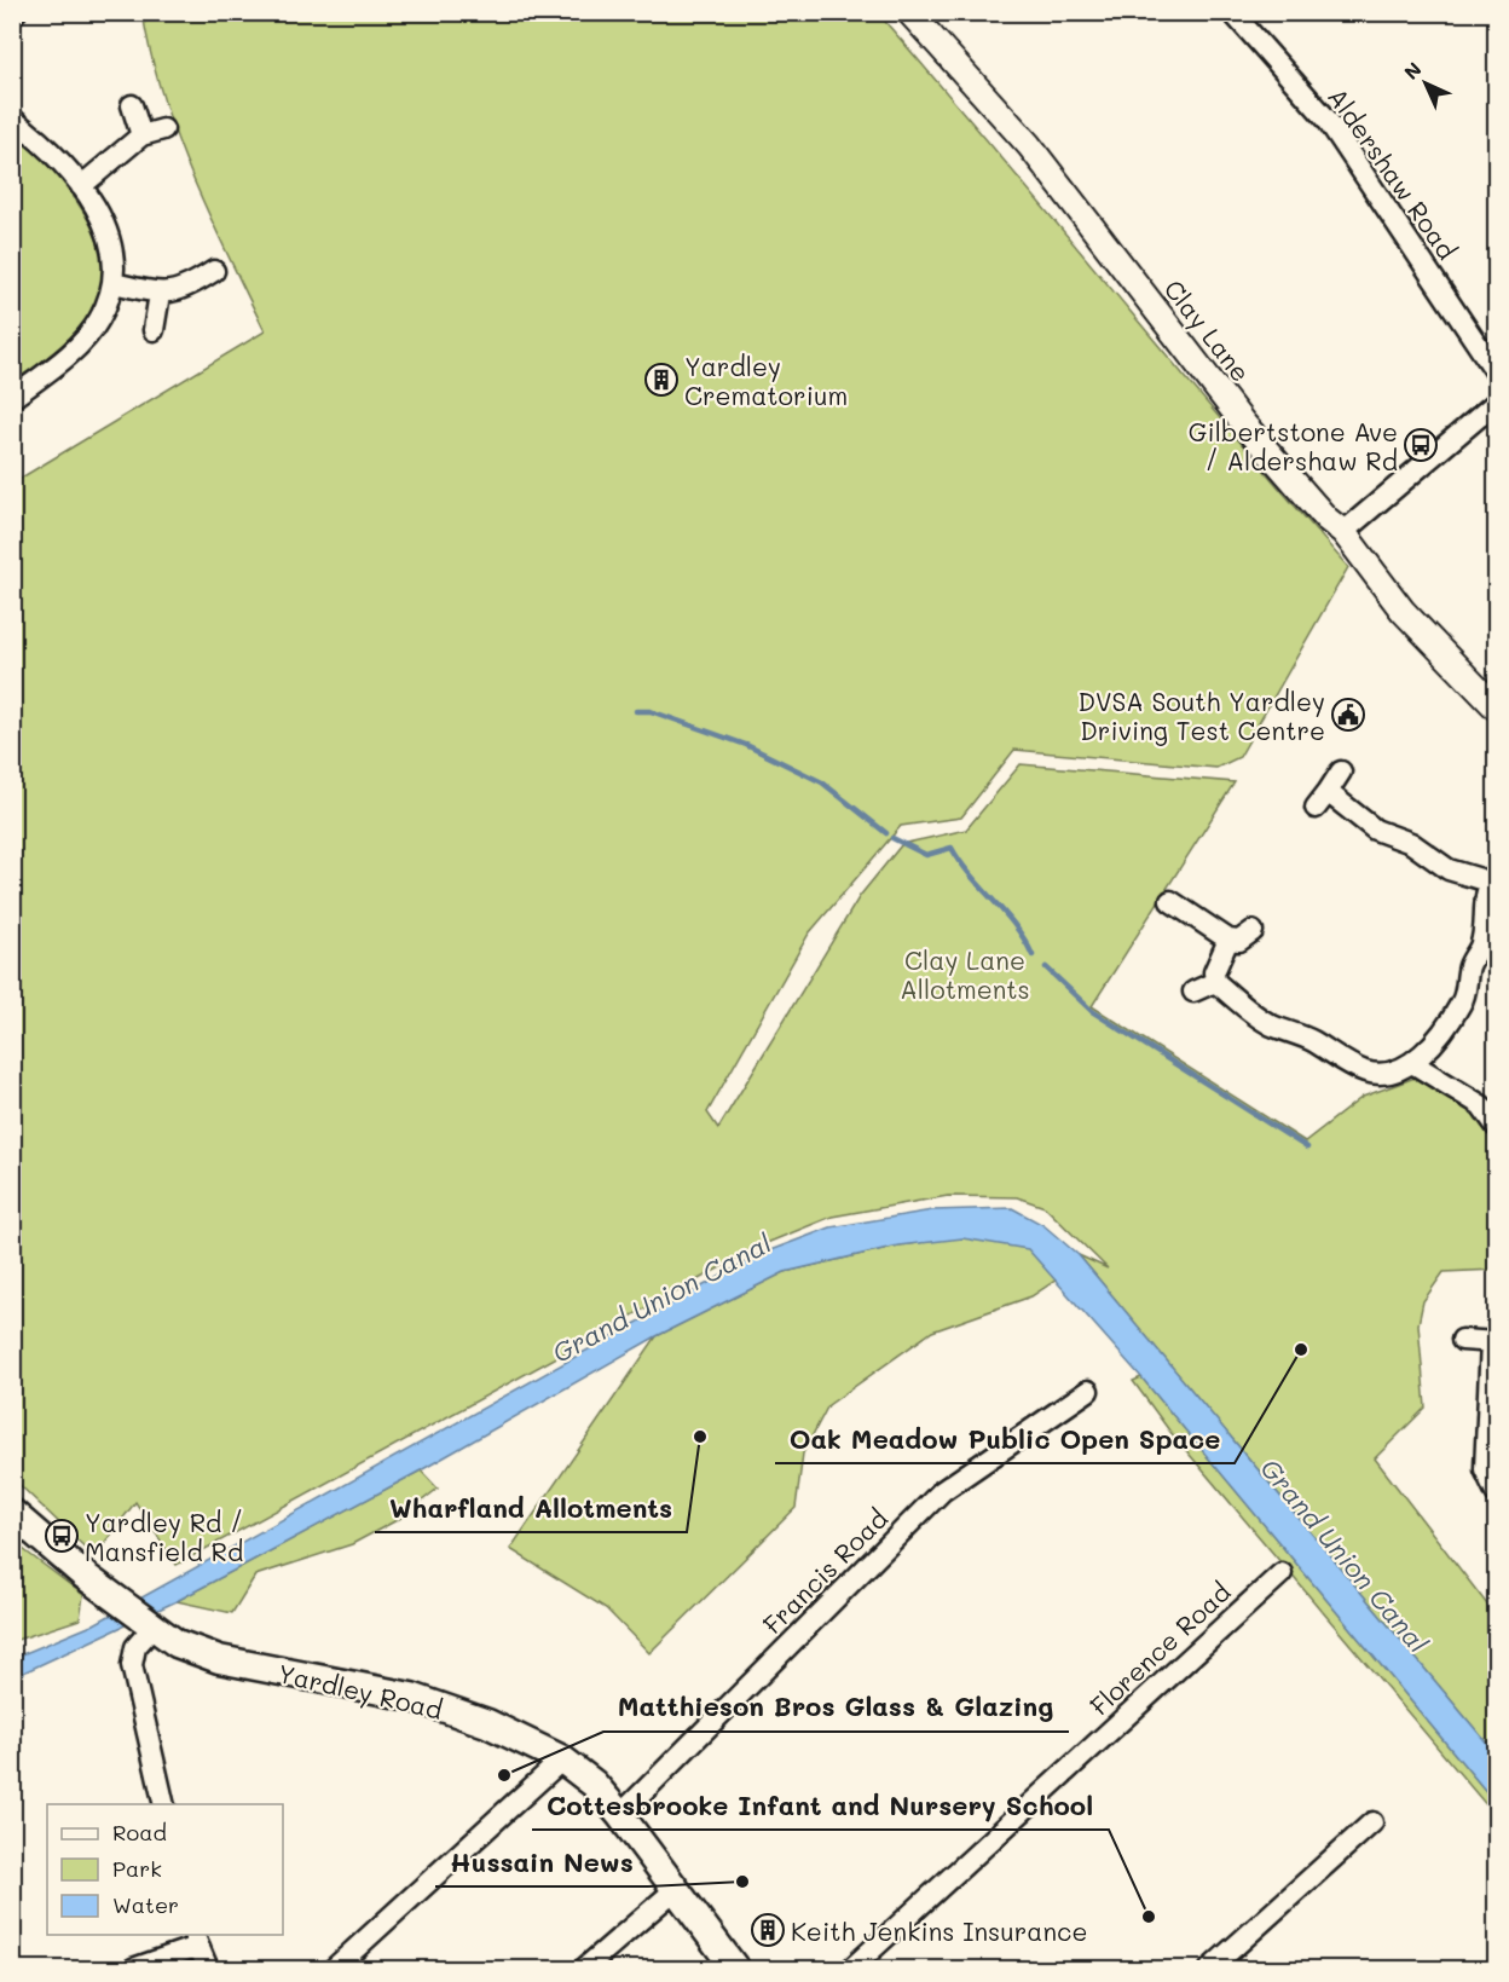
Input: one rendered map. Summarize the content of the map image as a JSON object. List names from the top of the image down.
{
  "streets": {
    "main road": ["Yardley Road"],
    "street": [
      "Aldershaw Road",
      "Clay Lane",
      "Francis Road",
      "Florence Road"
    ]
  },
  "crossings": [
    ["Francis Road", "Yardley Road"]
  ],
  "water": ["Grand Union Canal"],
  "parks": ["Clay Lane Allotments"],
  "places": {
    "building": ["Yardley Crematorium", "Keith Jenkins Insurance"],
    "bus stop": ["Gilbertstone Ave / Aldershaw Rd", "Yardley Rd / Mansfield Rd"],
    "public building": ["DVSA South Yardley Driving Test Centre"],
    "other": [
      "Oak Meadow Public Open Space",
      "Wharfland Allotments",
      "Matthieson Bros Glass & Glazing",
      "Hussain News",
      "Cottesbrooke Infant and Nursery School"
    ]
  },
  "legend": ["Road", "Park", "Water"],
  "north": "top left"
}
